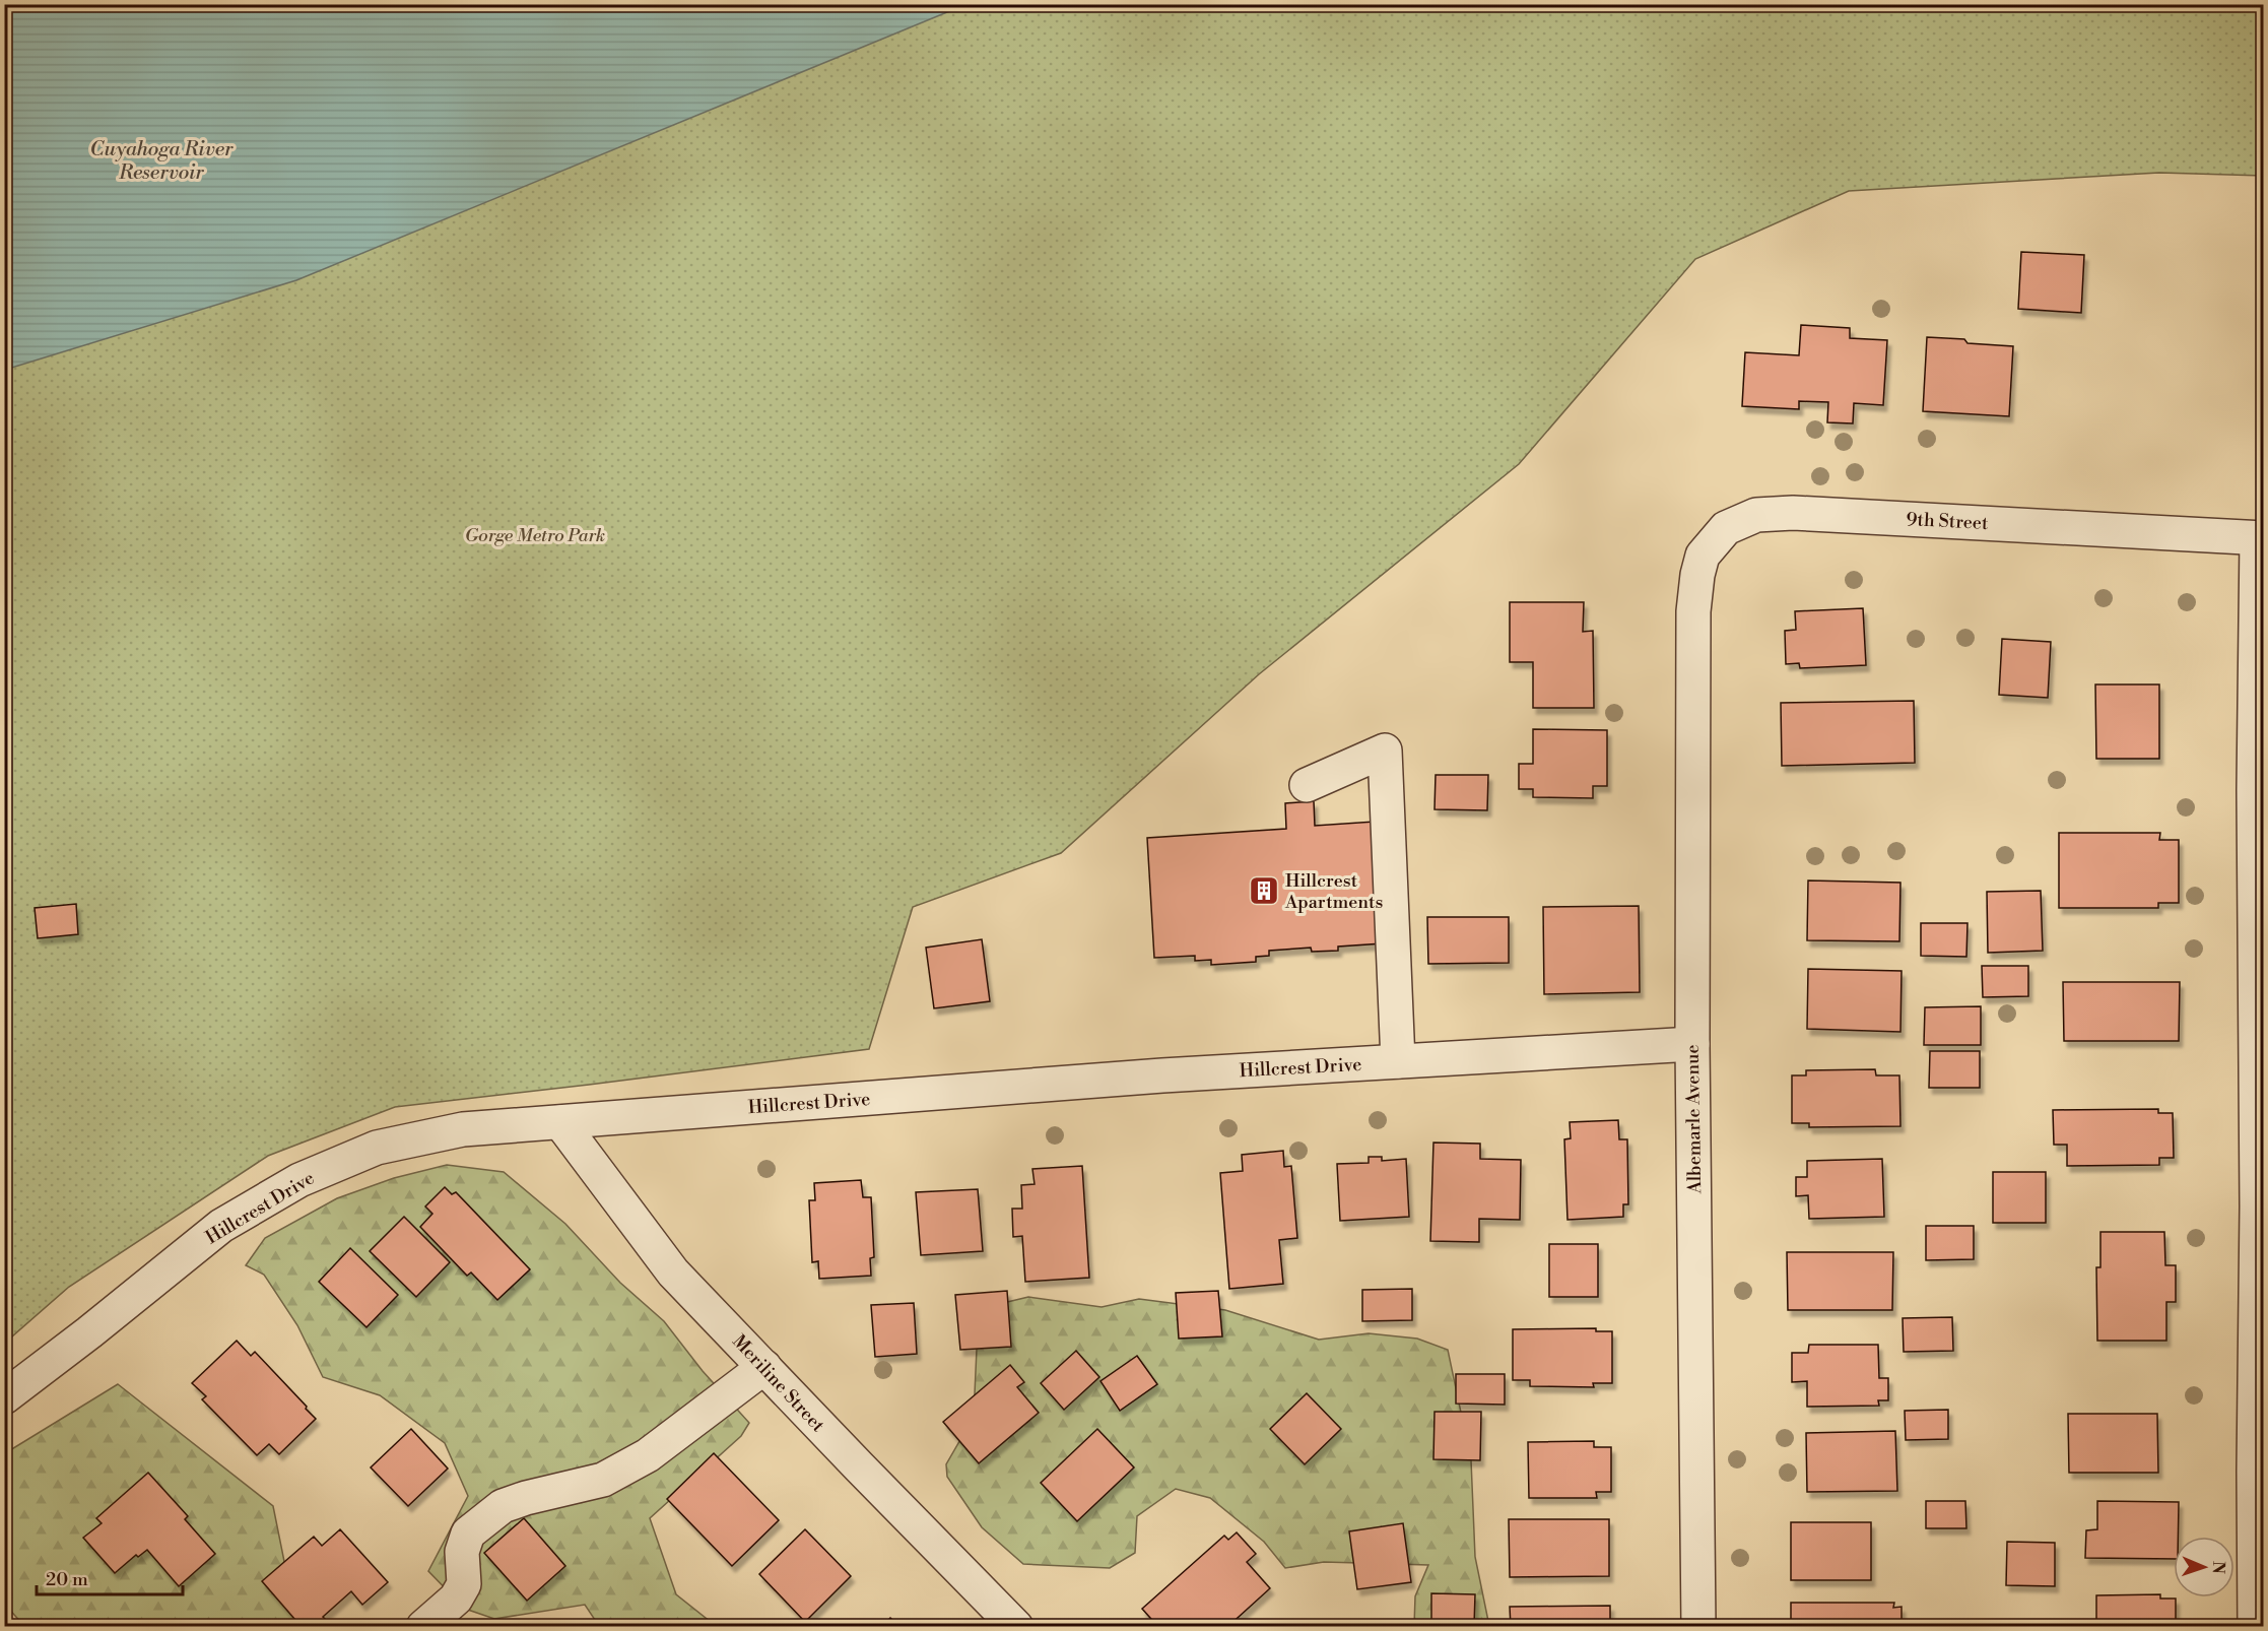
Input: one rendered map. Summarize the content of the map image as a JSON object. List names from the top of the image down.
{
  "streets": {
    "street": [
      "9th Street",
      "Hillcrest Drive",
      "Albemarle Avenue",
      "Meriline Street"
    ]
  },
  "crossings": [
    ["9th Street", "Albemarle Avenue"],
    ["Hillcrest Drive", "Albemarle Avenue"],
    ["Hillcrest Drive", "Meriline Street"]
  ],
  "water": ["Cuyahoga River Reservoir"],
  "parks": ["Gorge Metro Park"],
  "places": {
    "building": ["Hillcrest Apartments"]
  },
  "scale_bar": "20 m",
  "north": "right"
}
